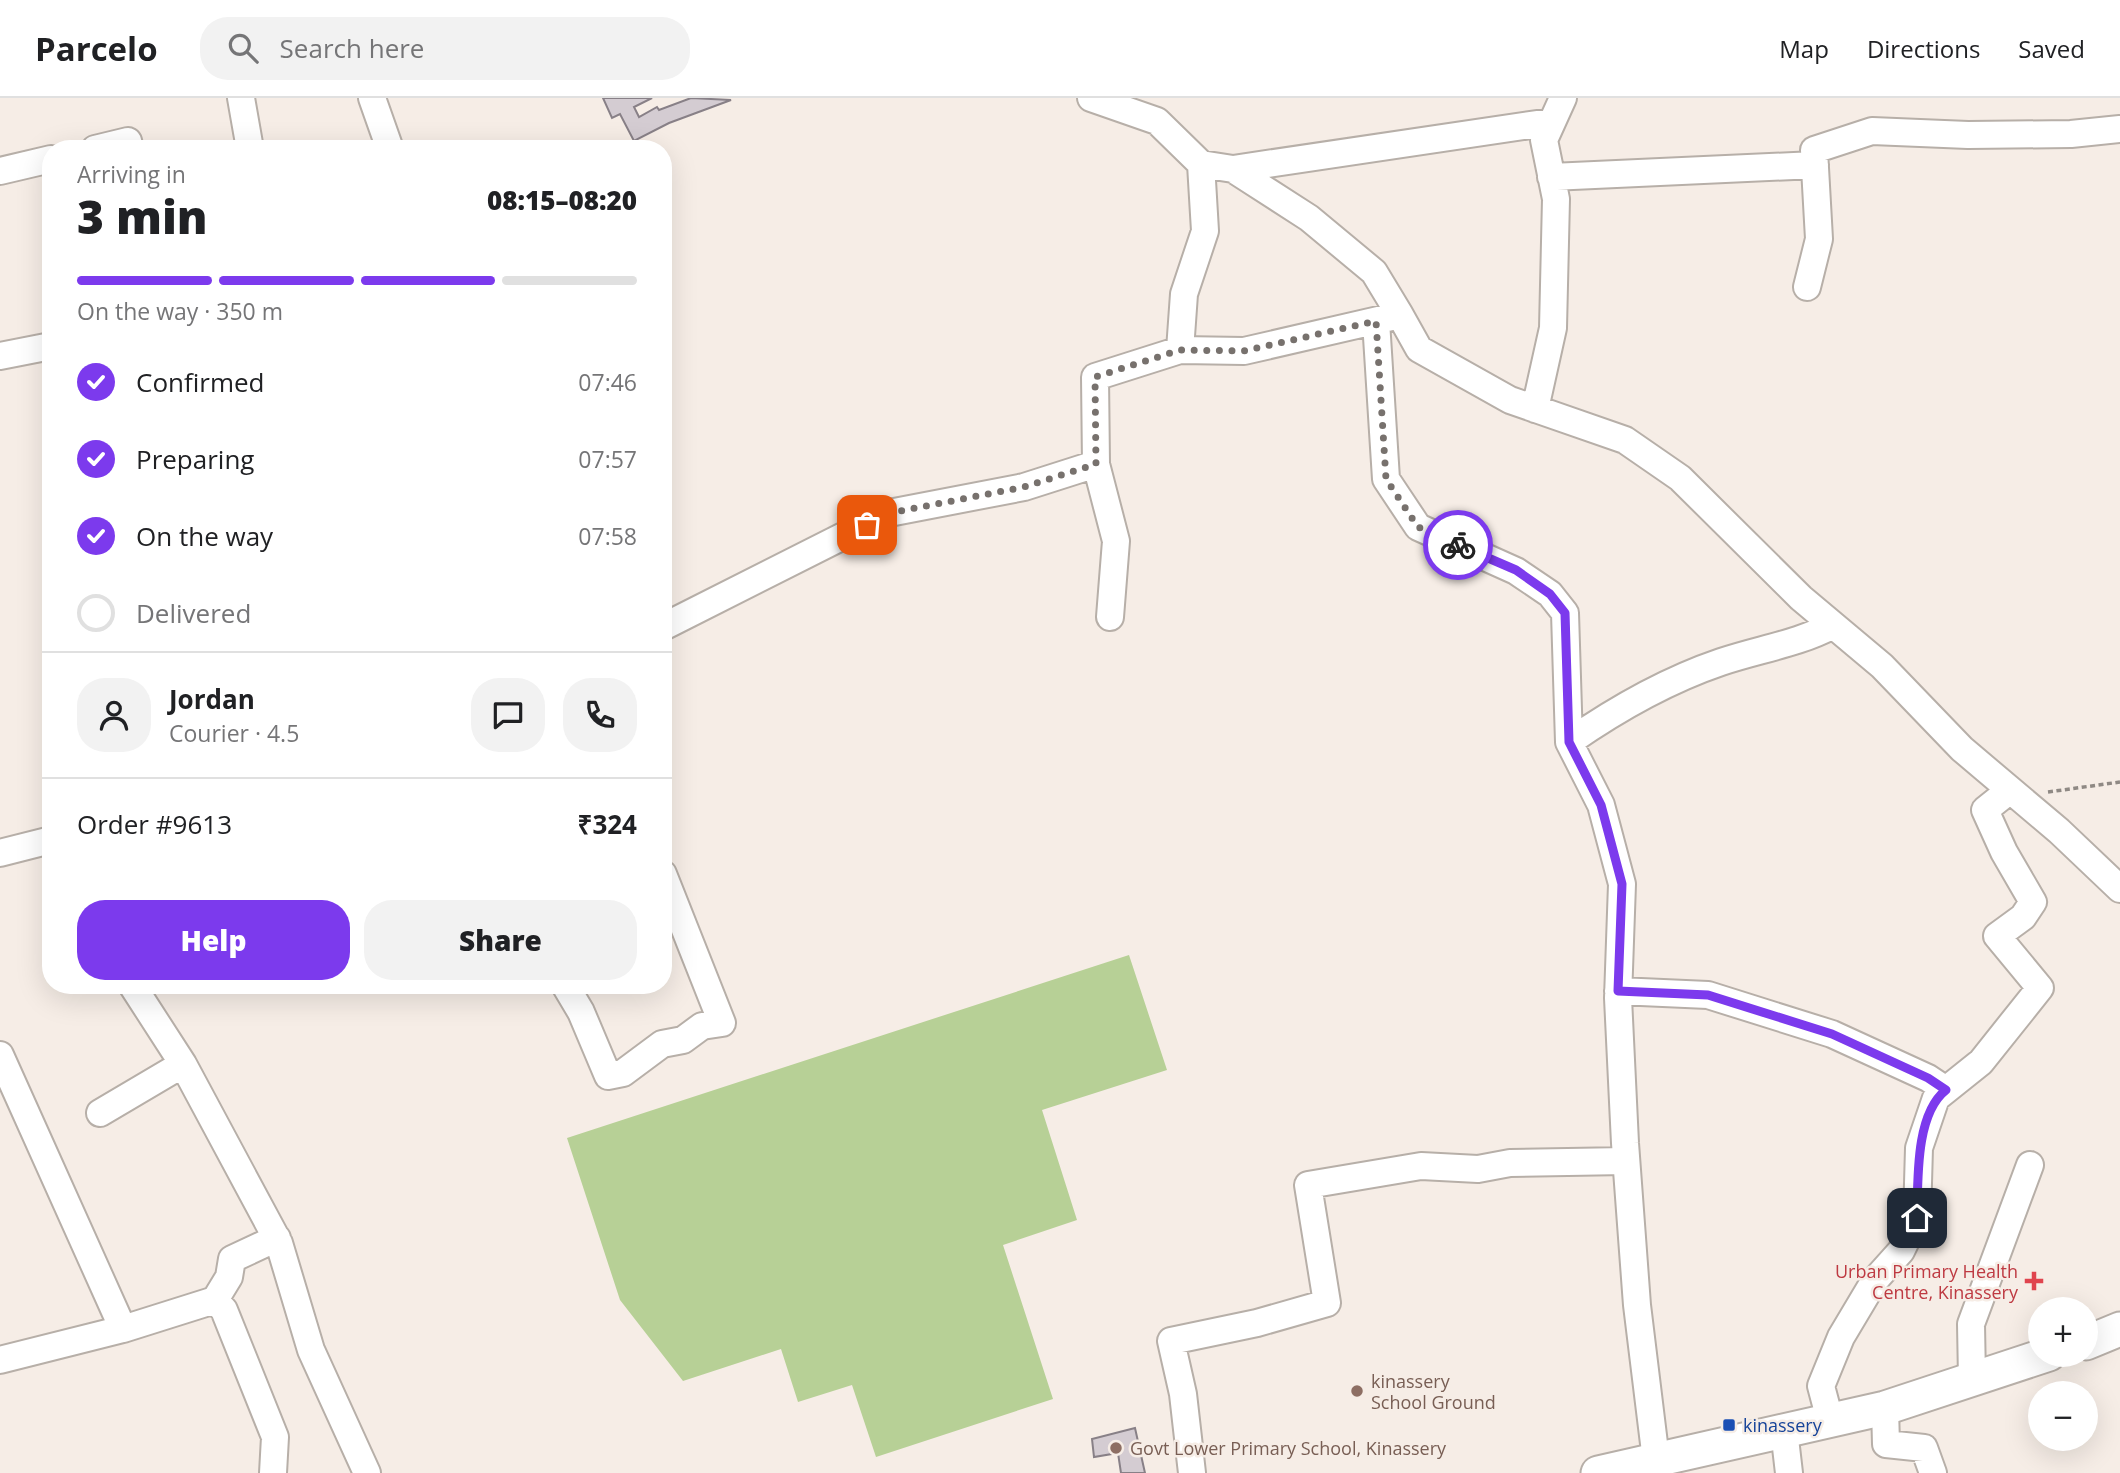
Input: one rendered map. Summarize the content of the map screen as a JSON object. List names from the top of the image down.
{
  "places": {
    "health": ["Urban Primary Health Centre, Kinassery"],
    "other": ["kinassery School Ground", "Govt Lower Primary School, Kinassery"],
    "transit": ["kinassery"]
  },
  "page": {
    "header": "Parcelo",
    "search": "Search here",
    "nav": ["Map", "Directions", "Saved"],
    "heading": ["3 min", "Arriving in", "08:15–08:20"],
    "panel": [
      "Jordan",
      "Courier · 4.5",
      "Order #9613",
      "₹324"
    ],
    "bar": "On the way · 350 m",
    "list": [
      ["Confirmed", "07:46"],
      ["Preparing", "07:57"],
      ["On the way", "07:58"],
      "Delivered"
    ],
    "buttons": ["Help", "Share"],
    "map_buttons": ["+", "−"]
  }
}
